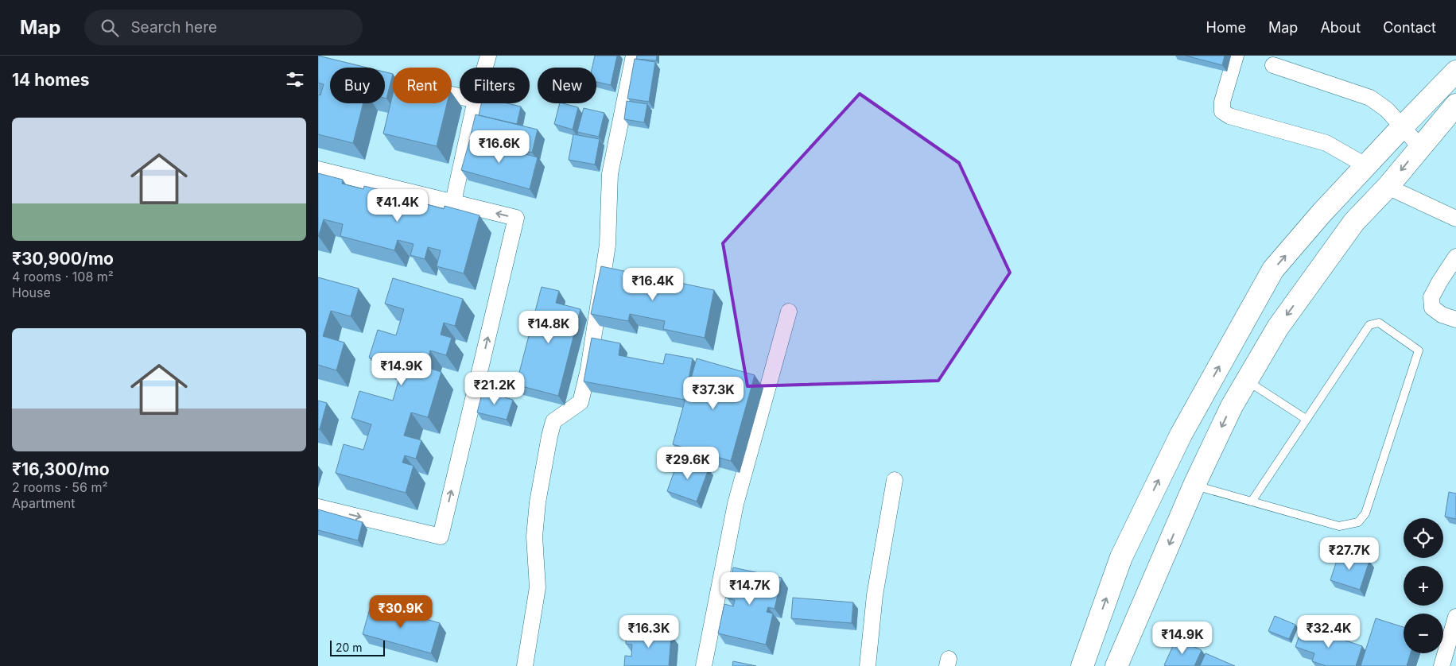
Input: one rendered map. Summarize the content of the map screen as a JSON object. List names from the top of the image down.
{
  "scale_bar": "20 m",
  "page": {
    "header": "Map",
    "search": "Search here",
    "nav": [
      "Home",
      "Map",
      "About",
      "Contact"
    ],
    "heading": "14 homes",
    "chip": [
      "Buy",
      "Rent",
      "Filters",
      "New"
    ],
    "list": [
      {
        "name": "₹30,900/mo",
        "note": "4 rooms · 108 m² · House"
      },
      {
        "name": "₹16,300/mo",
        "note": "2 rooms · 56 m² · Apartment"
      }
    ],
    "price": [
      "₹16.6K",
      "₹41.4K",
      "₹16.4K",
      "₹14.8K",
      "₹14.9K",
      "₹21.2K",
      "₹37.3K",
      "₹29.6K",
      "₹27.7K",
      "₹14.7K",
      "₹30.9K",
      "₹16.3K",
      "₹32.4K",
      "₹14.9K"
    ],
    "map_buttons": ["+", "−"],
    "scale": "20 m"
  }
}
